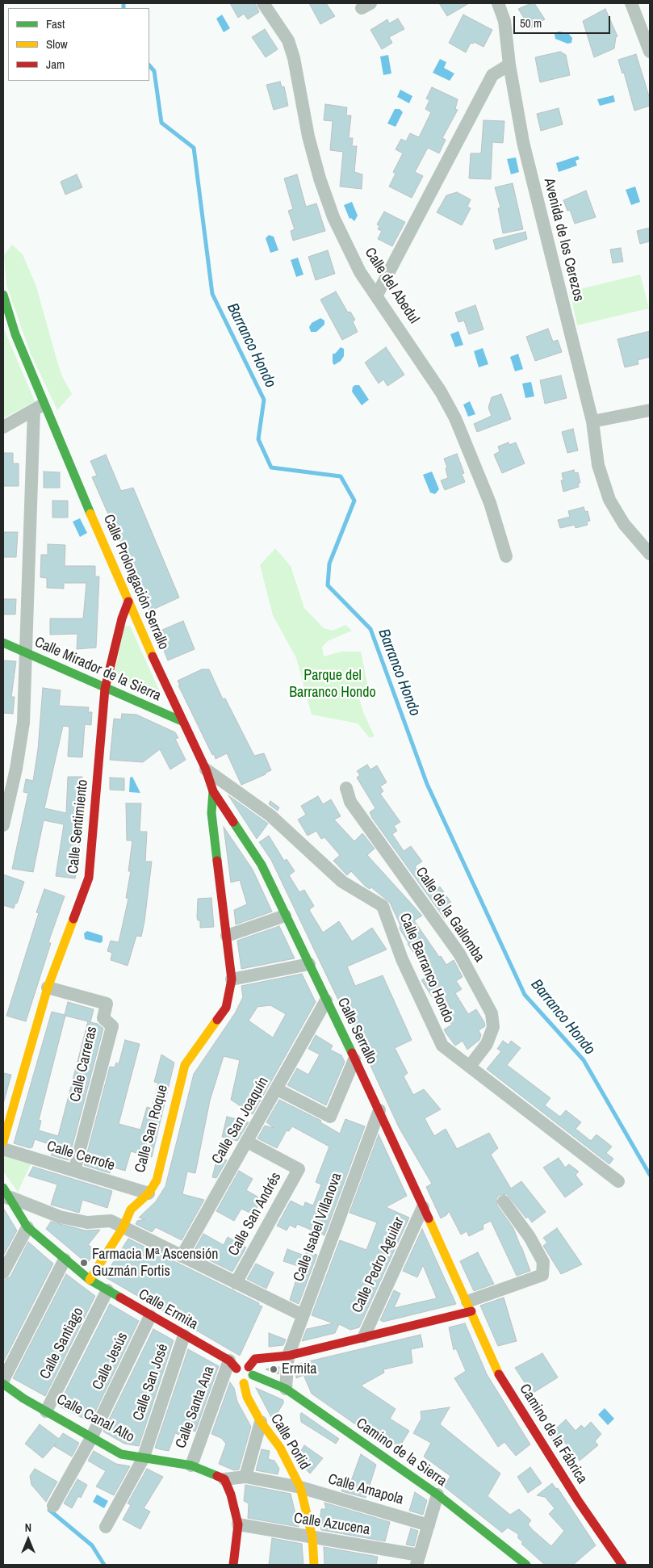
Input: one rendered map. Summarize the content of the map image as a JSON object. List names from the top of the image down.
{
  "streets": {
    "street": [
      "Avenida de los Cerezos",
      "Calle del Abedul",
      "Calle Prolongación Serrallo",
      "Calle Mirador de la Sierra",
      "Calle Sentimiento",
      "Calle de la Gallomba",
      "Calle Barranco Hondo",
      "Calle Serrallo",
      "Calle Carreras",
      "Calle San Joaquín",
      "Calle San Roque",
      "Calle Cerrofe",
      "Calle San Andrés",
      "Calle Isabel Villanova",
      "Calle Pedro Aguilar",
      "Calle Ermita",
      "Calle Santiago",
      "Calle Jesús",
      "Calle San José",
      "Calle Santa Ana",
      "Calle Canal Alto",
      "Camino de la Fábrica",
      "Calle Porlid",
      "Camino de la Sierra",
      "Calle Amapola",
      "Calle Azucena"
    ]
  },
  "crossings": [
    ["Calle Prolongación Serrallo", "Calle Mirador de la Sierra"],
    ["Calle Prolongación Serrallo", "Calle Sentimiento"],
    ["Calle Prolongación Serrallo", "Calle Barranco Hondo"],
    ["Calle Prolongación Serrallo", "Calle Serrallo"],
    ["Calle Mirador de la Sierra", "Calle Sentimiento"],
    ["Calle Sentimiento", "Calle Carreras"],
    ["Calle de la Gallomba", "Calle Barranco Hondo"],
    ["Calle Barranco Hondo", "Calle Serrallo"],
    ["Calle Serrallo", "Calle San Joaquín"],
    ["Calle Serrallo", "Calle San Roque"],
    ["Calle Serrallo", "Calle Isabel Villanova"],
    ["Calle Serrallo", "Calle Pedro Aguilar"],
    ["Calle Serrallo", "Camino de la Fábrica"],
    ["Calle Carreras", "Calle Cerrofe"],
    ["Calle San Joaquín", "Calle San Andrés"],
    ["Calle San Roque", "Calle Cerrofe"],
    ["Calle San Roque", "Calle Ermita"],
    ["Calle Isabel Villanova", "Camino de la Sierra"],
    ["Calle Ermita", "Calle Santiago"],
    ["Calle Ermita", "Calle Jesús"],
    ["Calle Ermita", "Calle San José"],
    ["Calle Ermita", "Calle Santa Ana"],
    ["Calle Ermita", "Calle Porlid"],
    ["Calle Santiago", "Calle Canal Alto"],
    ["Calle Jesús", "Calle Canal Alto"],
    ["Calle San José", "Calle Canal Alto"],
    ["Calle Santa Ana", "Calle Canal Alto"],
    ["Calle Santa Ana", "Calle Porlid"],
    ["Calle Canal Alto", "Calle Amapola"],
    ["Calle Porlid", "Calle Amapola"],
    ["Calle Porlid", "Calle Azucena"]
  ],
  "water": ["Barranco Hondo"],
  "parks": ["Parque del Barranco Hondo"],
  "places": ["Farmacia Mª Ascensión Guzmán Fortis", "Ermita"],
  "legend": ["Fast", "Slow", "Jam"],
  "scale_bar": "50 m",
  "north": "top"
}
